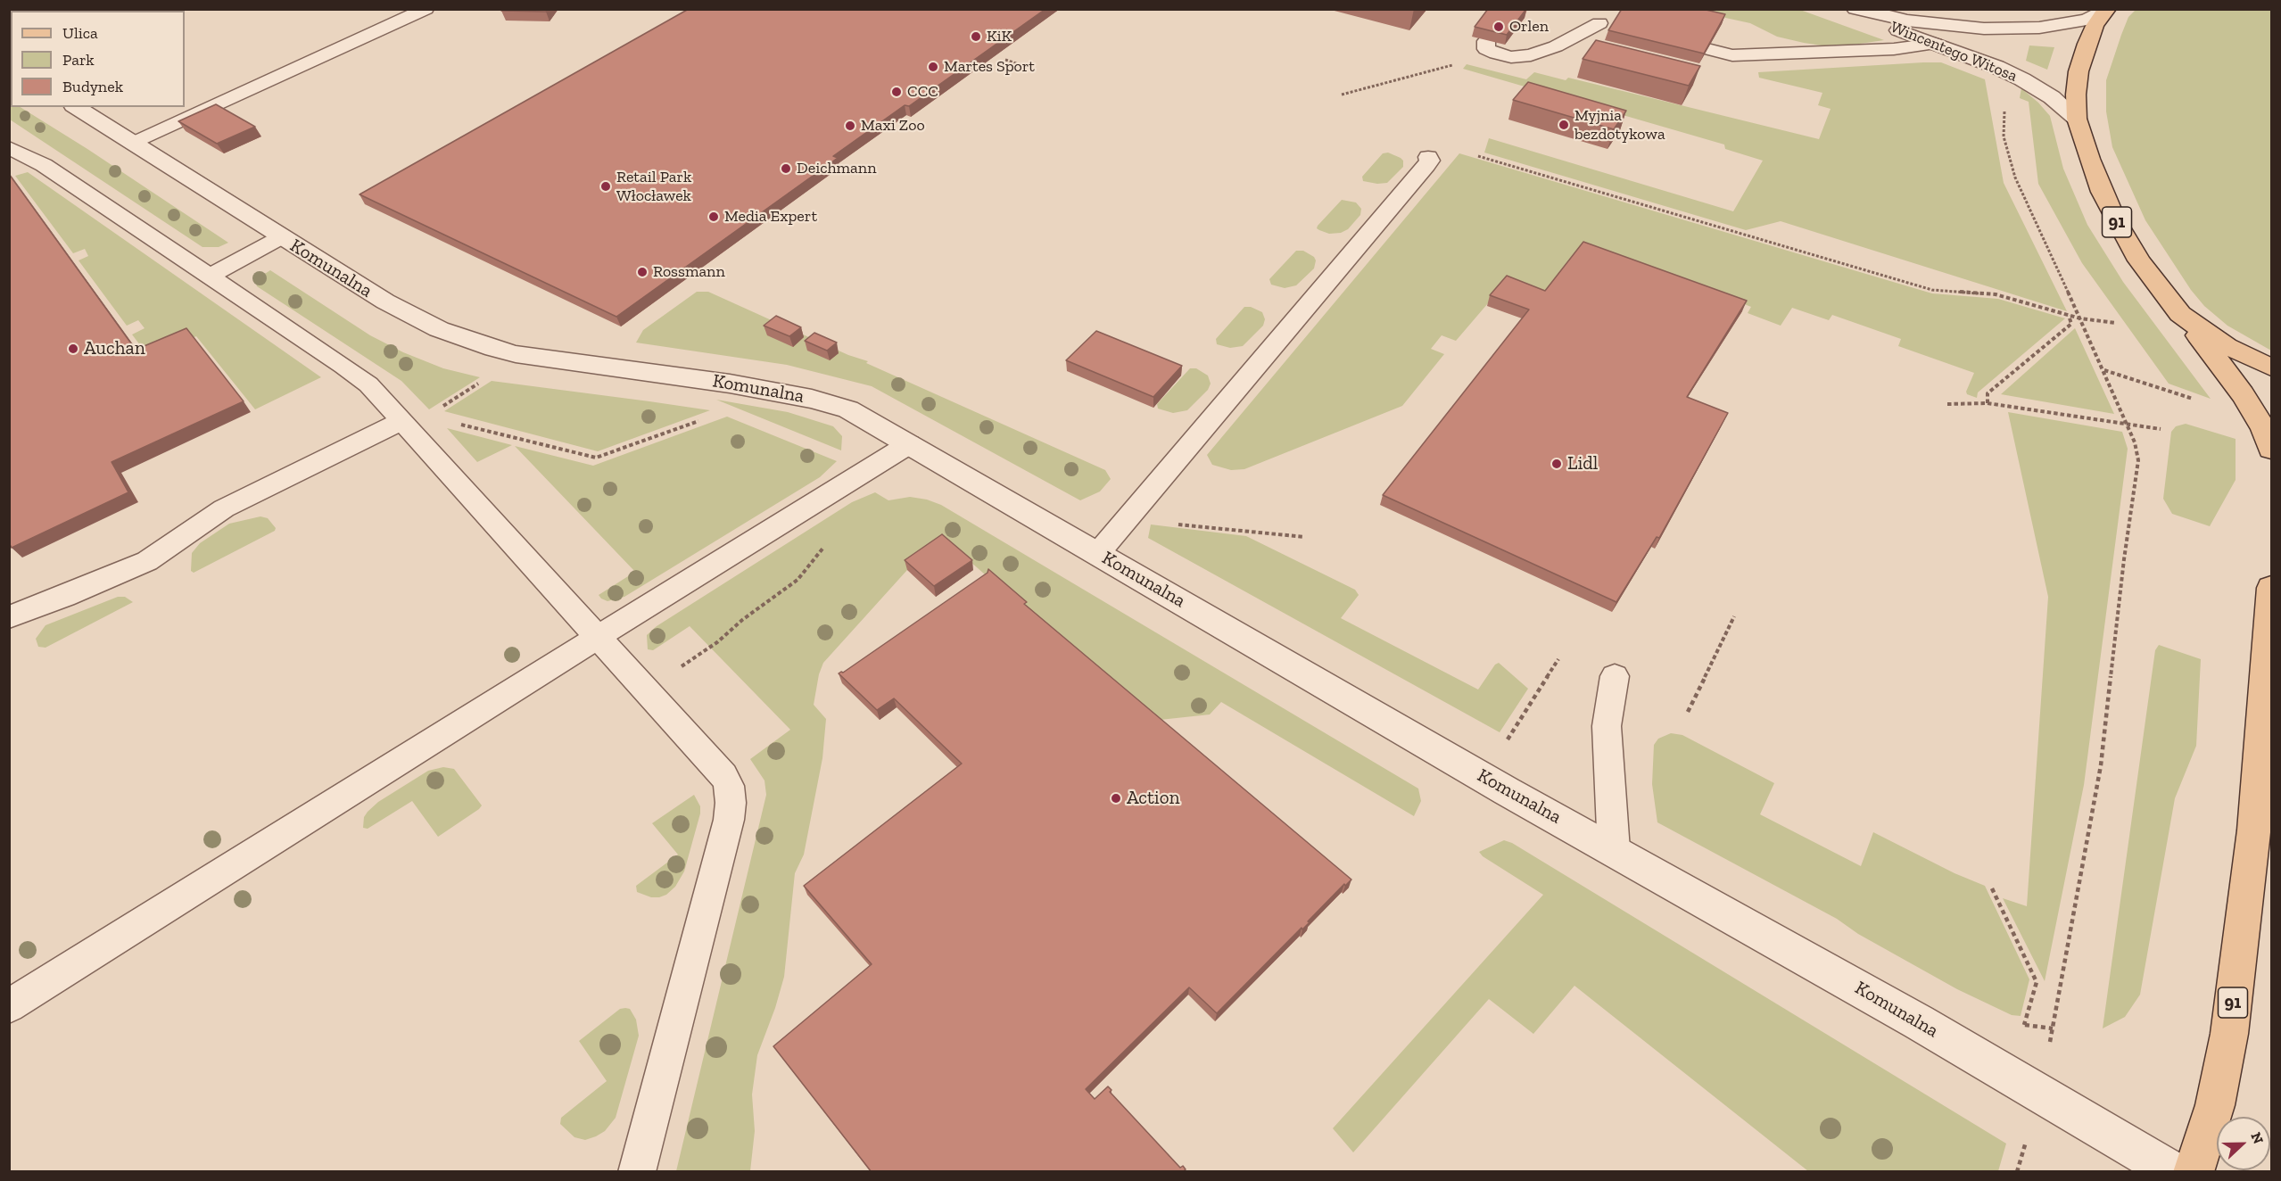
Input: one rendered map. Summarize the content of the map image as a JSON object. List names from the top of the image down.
{
  "streets": {
    "main road": ["91"],
    "street": ["Wincentego Witosa", "Komunalna"]
  },
  "crossings": [
    ["Wincentego Witosa", "91"]
  ],
  "places": [
    "Orlen",
    "KiK",
    "Martes Sport",
    "CCC",
    "Myjnia bezdotykowa",
    "Maxi Zoo",
    "Deichmann",
    "Retail Park Włocławek",
    "Media Expert",
    "Rossmann",
    "Auchan",
    "Lidl",
    "Action"
  ],
  "legend": ["Ulica", "Park", "Budynek"],
  "north": "right"
}
